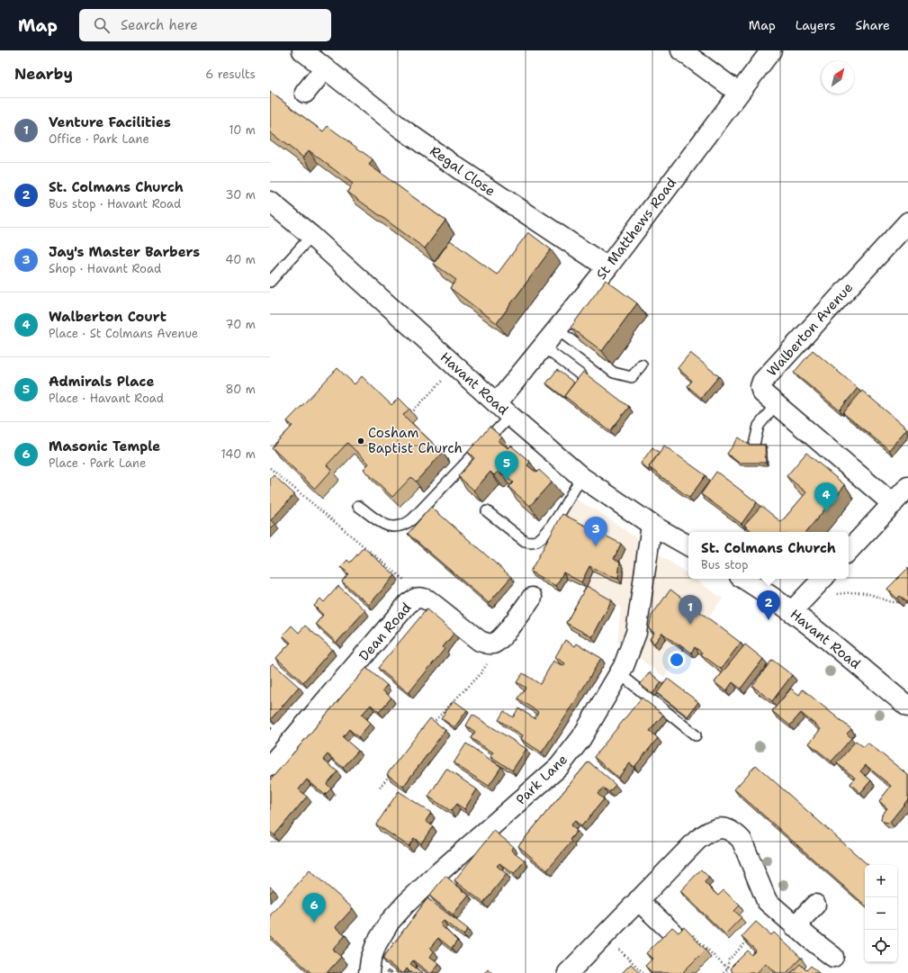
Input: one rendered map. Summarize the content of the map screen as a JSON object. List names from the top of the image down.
{
  "streets": {
    "street": [
      "Regal Close",
      "St Matthews Road",
      "Walberton Avenue",
      "Havant Road",
      "Dean Road",
      "Park Lane"
    ]
  },
  "crossings": [
    ["Regal Close", "St Matthews Road"],
    ["St Matthews Road", "Havant Road"],
    ["Havant Road", "Park Lane"]
  ],
  "places": ["Cosham Baptist Church"],
  "north": "top right",
  "page": {
    "header": "Map",
    "search": "Search here",
    "nav": ["Map", "Layers", "Share"],
    "heading": ["Nearby", "6 results"],
    "list": [
      {
        "mark": "1",
        "name": "Venture Facilities",
        "note": "Office · Park Lane",
        "value": "10 m"
      },
      {
        "mark": "2",
        "name": "St. Colmans Church",
        "note": "Bus stop · Havant Road",
        "value": "30 m"
      },
      {
        "mark": "3",
        "name": "Jay's Master Barbers",
        "note": "Shop · Havant Road",
        "value": "40 m"
      },
      {
        "mark": "4",
        "name": "Walberton Court",
        "note": "Place · St Colmans Avenue",
        "value": "70 m"
      },
      {
        "mark": "5",
        "name": "Admirals Place",
        "note": "Place · Havant Road",
        "value": "80 m"
      },
      {
        "mark": "6",
        "name": "Masonic Temple",
        "note": "Place · Park Lane",
        "value": "140 m"
      }
    ],
    "pins": [
      "5",
      "4",
      "3",
      "2",
      "1",
      "6"
    ],
    "popup": ["St. Colmans Church", "Bus stop"],
    "map_buttons": ["+", "−"]
  }
}
